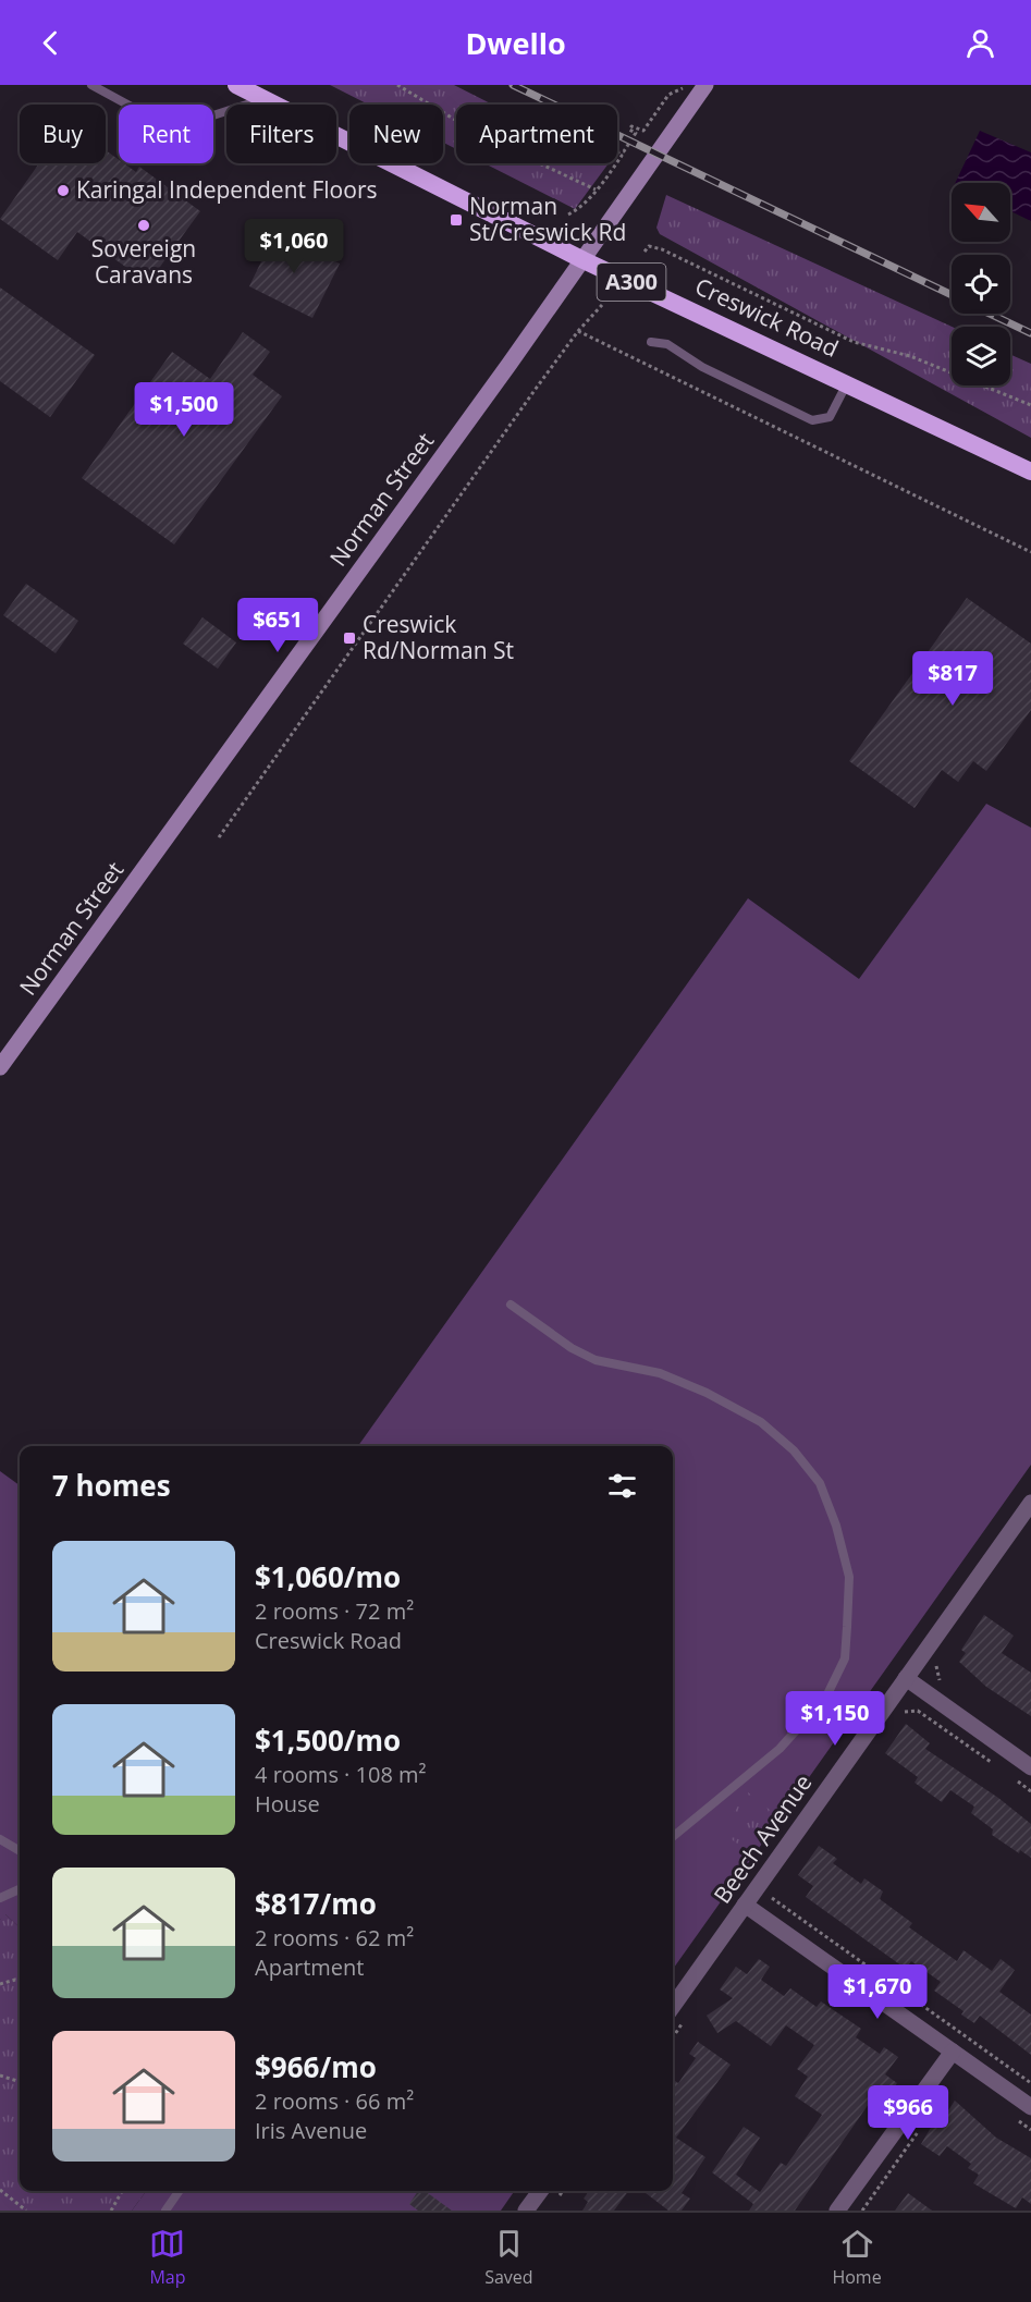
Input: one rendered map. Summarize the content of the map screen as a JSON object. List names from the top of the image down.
{
  "streets": {
    "highway": ["A300", "Creswick Road"],
    "main road": ["Norman Street"],
    "street": ["Beech Avenue"]
  },
  "crossings": [
    ["Creswick Road", "Norman Street"]
  ],
  "places": {
    "other": ["Karingal Independent Floors", "Sovereign Caravans"],
    "transit": ["Norman St/Creswick Rd", "Creswick Rd/Norman St"]
  },
  "north": "top left",
  "page": {
    "header": "Dwello",
    "chip": [
      "Buy",
      "Rent",
      "Filters",
      "New",
      "Apartment"
    ],
    "price": [
      "$1,060",
      "$1,500",
      "$651",
      "$817",
      "$1,150",
      "$1,670",
      "$966"
    ],
    "heading": "7 homes",
    "list": [
      {
        "name": "$1,060/mo",
        "note": "2 rooms · 72 m² · Creswick Road"
      },
      {
        "name": "$1,500/mo",
        "note": "4 rooms · 108 m² · House"
      },
      {
        "name": "$817/mo",
        "note": "2 rooms · 62 m² · Apartment"
      },
      {
        "name": "$966/mo",
        "note": "2 rooms · 66 m² · Iris Avenue"
      }
    ],
    "tabs": ["Map", "Saved", "Home"]
  }
}
